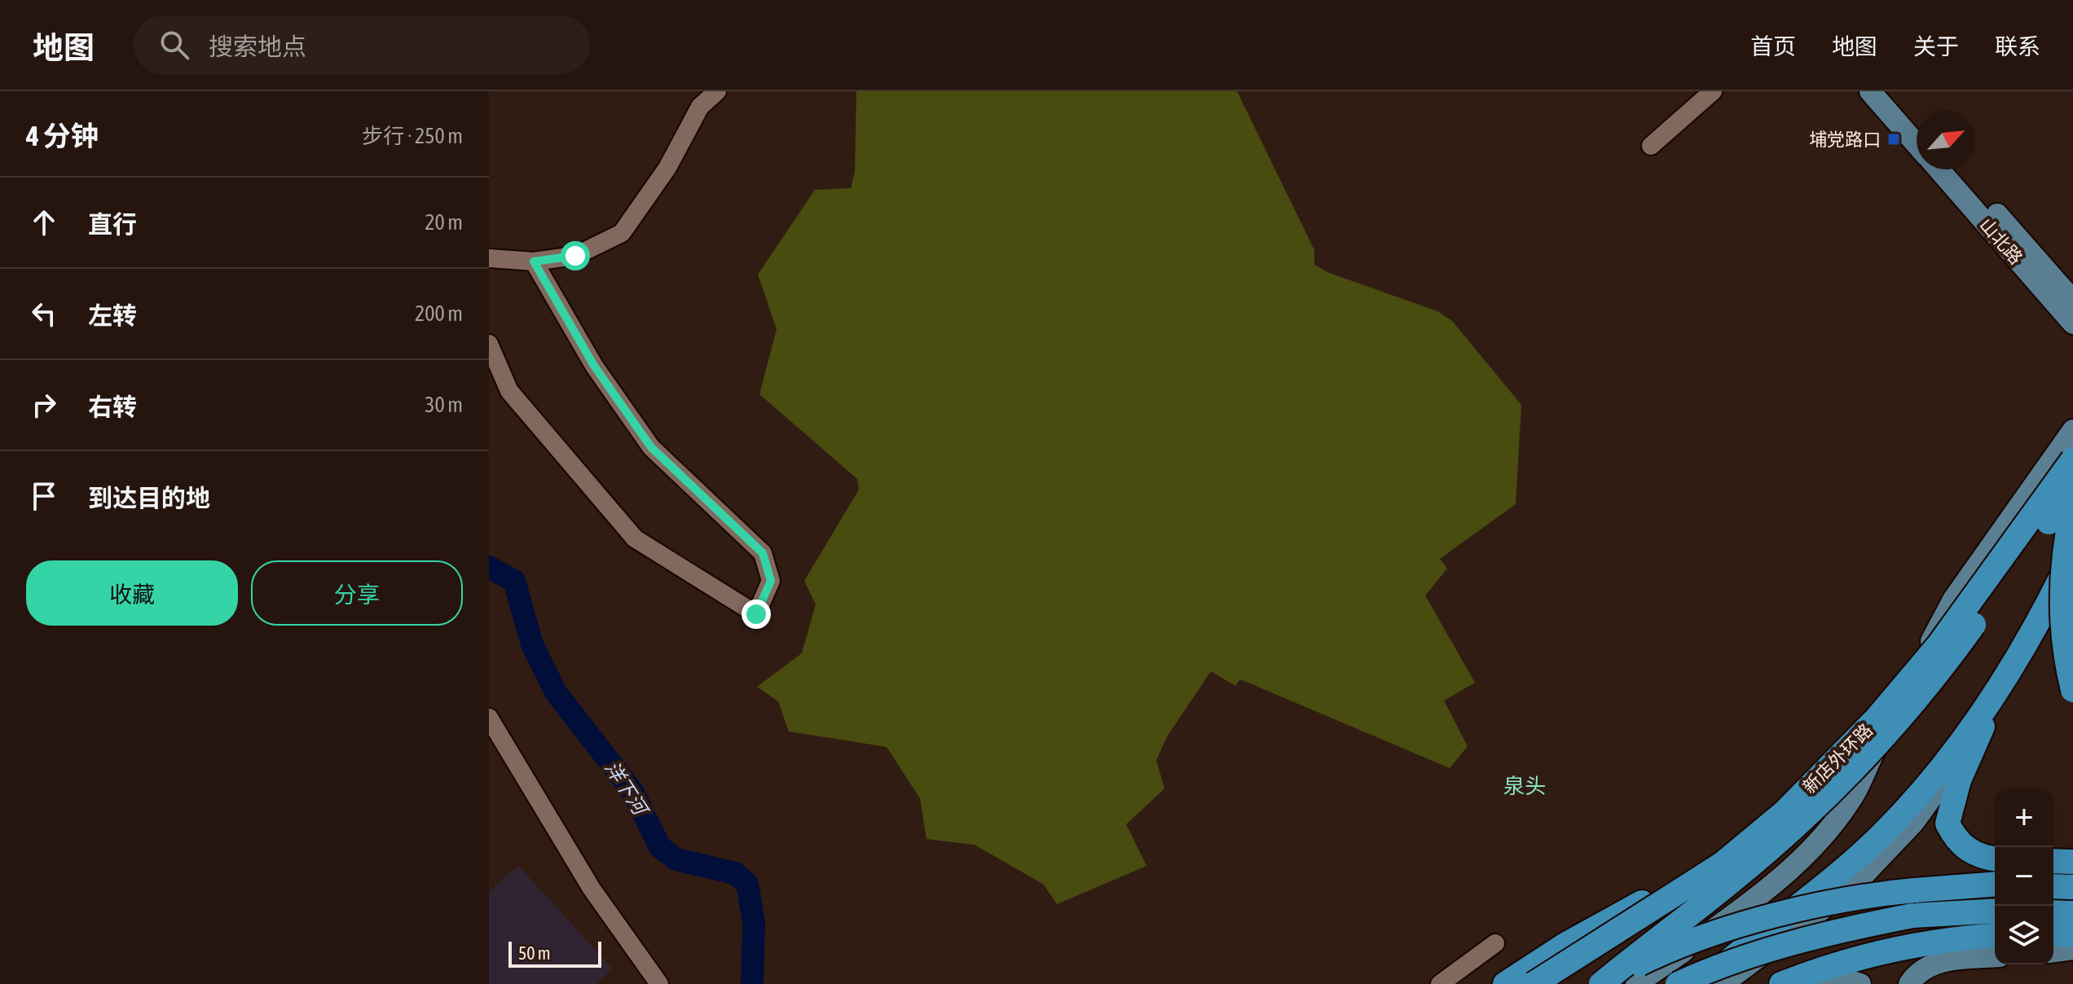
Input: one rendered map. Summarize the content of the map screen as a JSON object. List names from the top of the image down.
{
  "streets": {
    "highway": ["新店外环路"],
    "main road": ["山北路"]
  },
  "districts": ["泉头"],
  "water": ["洋下河"],
  "places": {
    "transit": ["埔党路口"]
  },
  "scale_bar": "50 m",
  "north": "top right",
  "page": {
    "header": "地图",
    "search": "搜索地点",
    "nav": [
      "首页",
      "地图",
      "关于",
      "联系"
    ],
    "heading": ["4 分钟", "步行 · 250 m"],
    "list": [
      ["直行", "20 m"],
      ["左转", "200 m"],
      ["右转", "30 m"],
      "到达目的地"
    ],
    "buttons": ["收藏", "分享"],
    "map_buttons": ["+", "−"],
    "scale": "50 m"
  }
}
